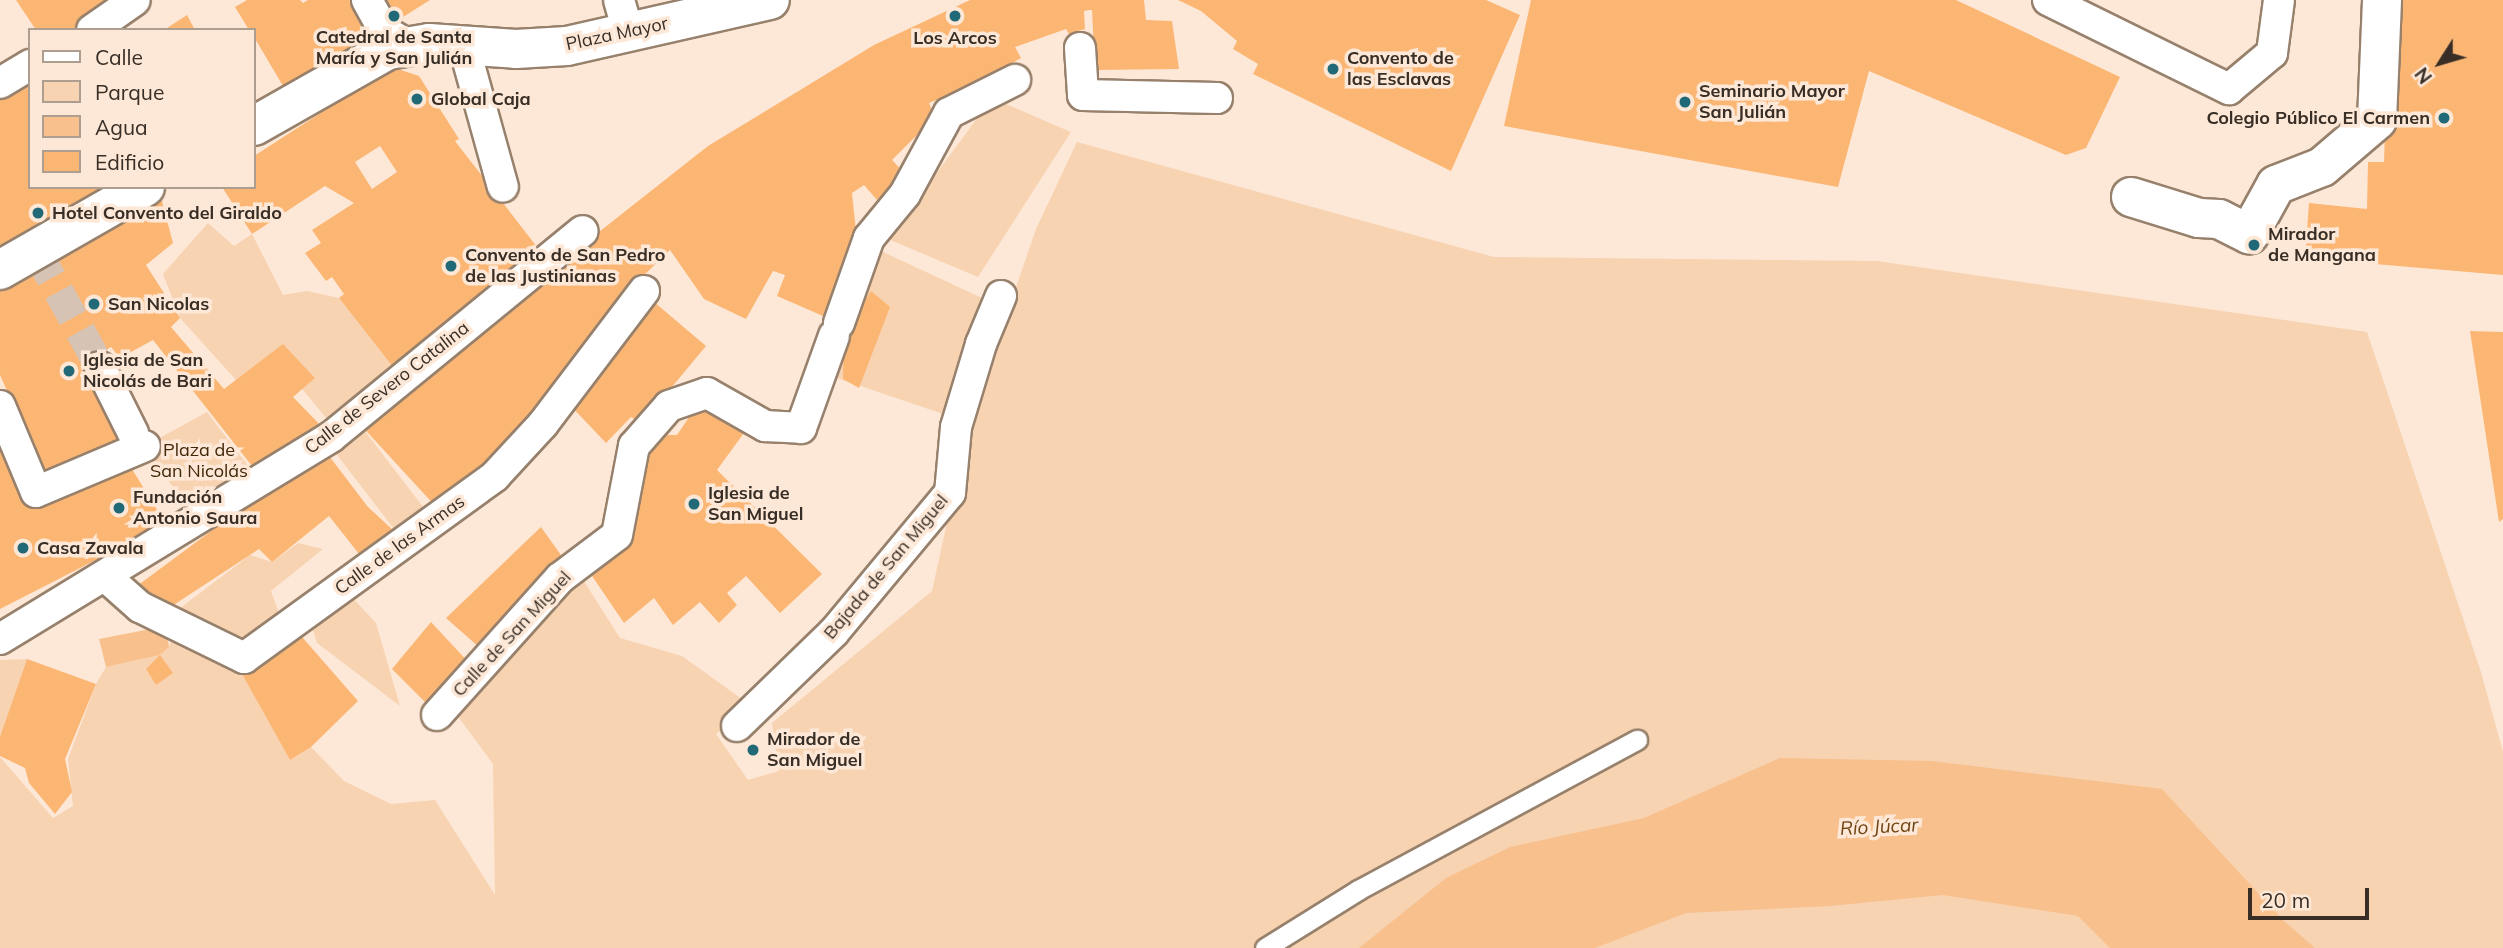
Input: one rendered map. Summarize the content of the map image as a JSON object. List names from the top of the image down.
{
  "streets": {
    "street": [
      "Plaza Mayor",
      "Calle de Severo Catalina",
      "Calle de las Armas",
      "Bajada de San Miguel",
      "Calle de San Miguel"
    ]
  },
  "crossings": [
    ["Calle de Severo Catalina", "Calle de las Armas"]
  ],
  "water": ["Río Júcar"],
  "parks": ["Plaza de San Nicolás"],
  "places": [
    "Catedral de Santa María y San Julián",
    "Los Arcos",
    "Convento de las Esclavas",
    "Global Caja",
    "Seminario Mayor San Julián",
    "Colegio Público El Carmen",
    "Hotel Convento del Giraldo",
    "Mirador de Mangana",
    "Convento de San Pedro de las Justinianas",
    "San Nicolas",
    "Iglesia de San Nicolás de Bari",
    "Iglesia de San Miguel",
    "Fundación Antonio Saura",
    "Casa Zavala",
    "Mirador de San Miguel"
  ],
  "legend": [
    "Calle",
    "Parque",
    "Agua",
    "Edificio"
  ],
  "scale_bar": "20 m",
  "north": "bottom left"
}
